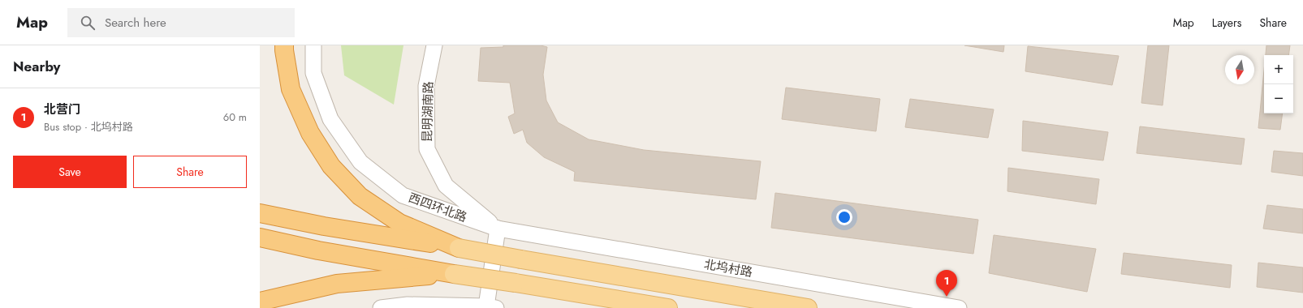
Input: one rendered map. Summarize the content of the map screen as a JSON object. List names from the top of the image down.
{
  "streets": {
    "street": ["昆明湖南路", "西四环北路", "北坞村路"]
  },
  "crossings": [
    ["昆明湖南路", "西四环北路"],
    ["昆明湖南路", "北坞村路"],
    ["西四环北路", "北坞村路"]
  ],
  "north": "bottom",
  "page": {
    "header": "Map",
    "search": "Search here",
    "nav": ["Map", "Layers", "Share"],
    "heading": "Nearby",
    "map_buttons": ["+", "−"],
    "list": [
      {
        "mark": "1",
        "name": "北营门",
        "note": "Bus stop · 北坞村路",
        "value": "60 m"
      }
    ],
    "buttons": ["Save", "Share"],
    "pins": "1"
  }
}
